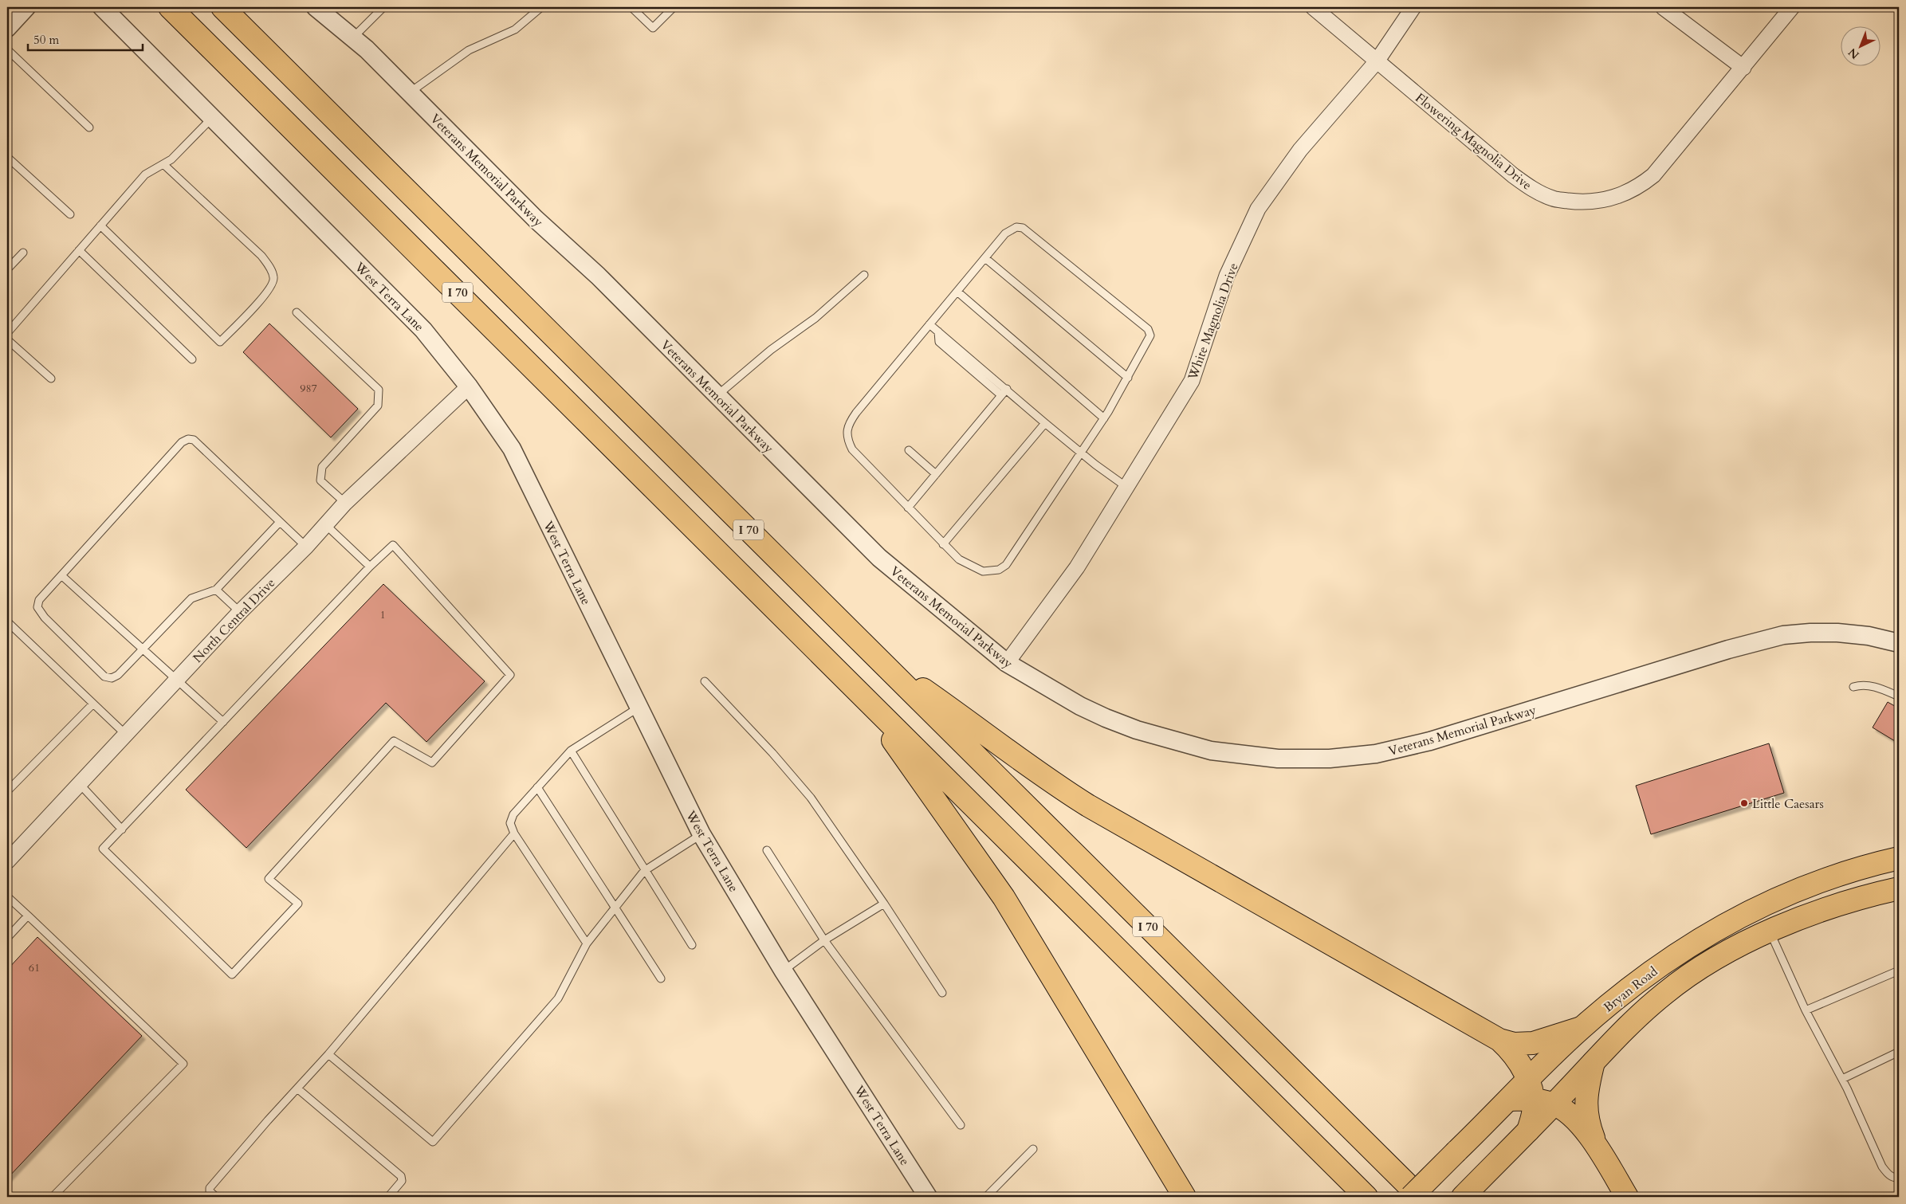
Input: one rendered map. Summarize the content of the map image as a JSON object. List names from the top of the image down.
{
  "streets": {
    "main road": ["I 70", "Bryan Road"],
    "street": [
      "Flowering Magnolia Drive",
      "Veterans Memorial Parkway",
      "West Terra Lane",
      "White Magnolia Drive",
      "North Central Drive"
    ]
  },
  "crossings": [
    ["Flowering Magnolia Drive", "White Magnolia Drive"],
    ["Veterans Memorial Parkway", "White Magnolia Drive"],
    ["West Terra Lane", "North Central Drive"]
  ],
  "places": ["Little Caesars"],
  "house_numbers": ["987", "1", "61"],
  "scale_bar": "50 m",
  "north": "bottom left"
}
